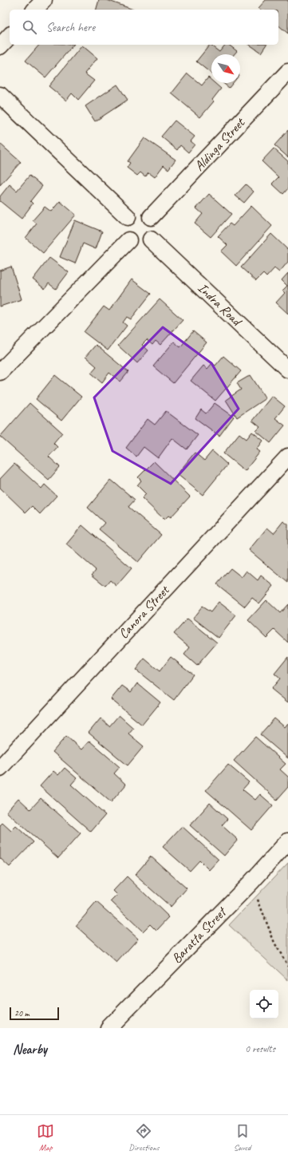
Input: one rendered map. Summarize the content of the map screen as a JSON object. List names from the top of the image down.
{
  "streets": {
    "street": [
      "Aldinga Street",
      "Indra Road",
      "Canora Street",
      "Baratta Street"
    ]
  },
  "crossings": [
    ["Aldinga Street", "Indra Road"]
  ],
  "scale_bar": "20 m",
  "north": "bottom right",
  "page": {
    "search": "Search here",
    "scale": "20 m",
    "heading": ["Nearby", "0 results"],
    "nav": ["Map", "Directions", "Saved"]
  }
}
